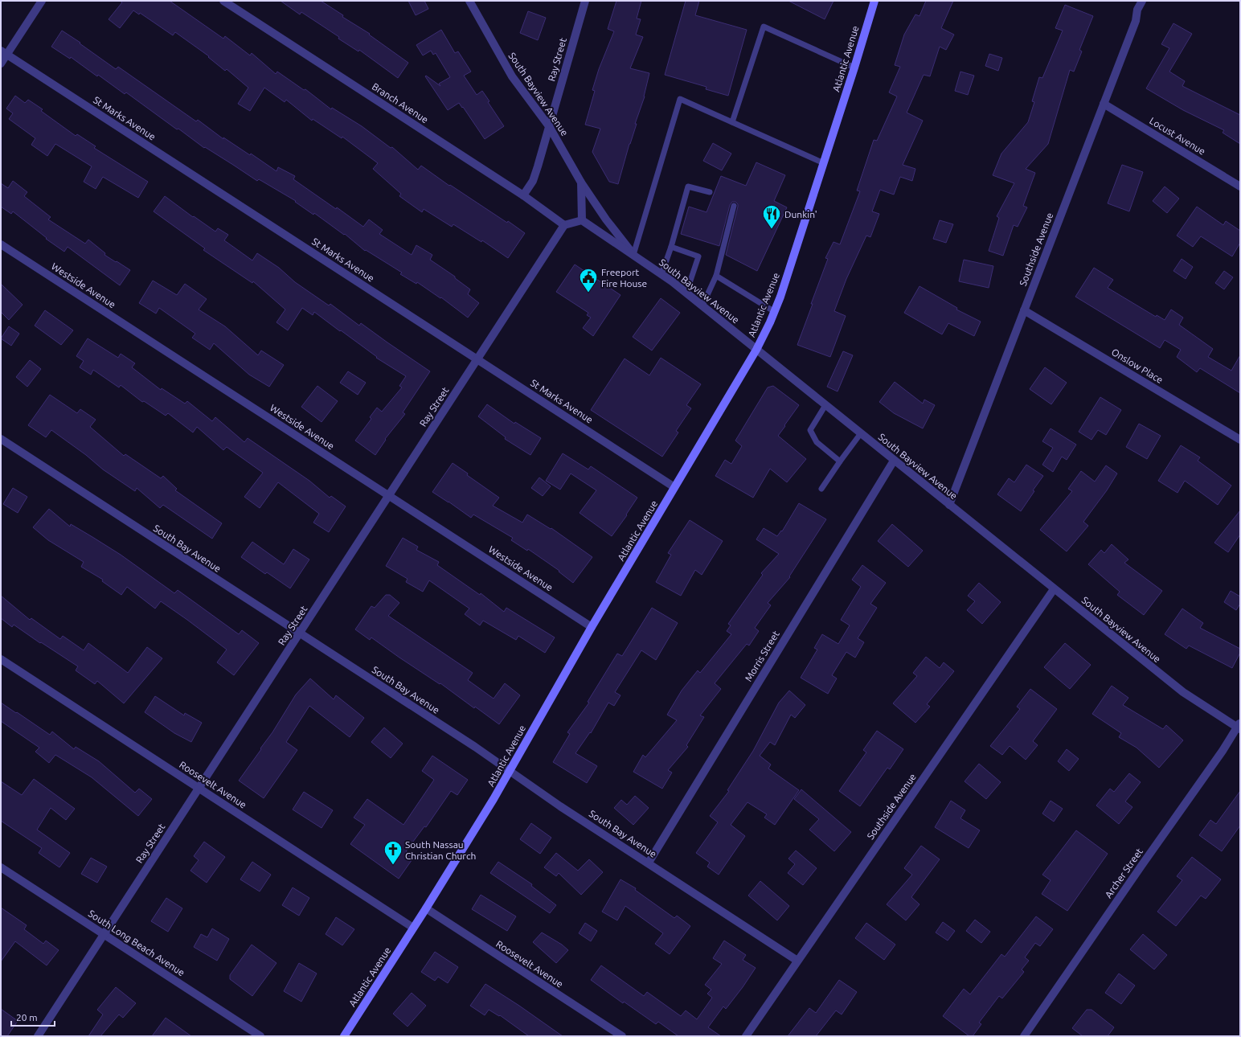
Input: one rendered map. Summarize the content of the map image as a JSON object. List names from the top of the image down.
{
  "streets": {
    "main road": ["Atlantic Avenue"],
    "street": [
      "Ray Street",
      "South Bayview Avenue",
      "Branch Avenue",
      "St Marks Avenue",
      "Locust Avenue",
      "Southside Avenue",
      "Westside Avenue",
      "Onslow Place",
      "South Bay Avenue",
      "Morris Street",
      "Roosevelt Avenue",
      "Archer Street",
      "South Long Beach Avenue"
    ]
  },
  "crossings": [
    ["Atlantic Avenue", "South Bayview Avenue"],
    ["Atlantic Avenue", "St Marks Avenue"],
    ["Atlantic Avenue", "Westside Avenue"],
    ["Atlantic Avenue", "South Bay Avenue"],
    ["Atlantic Avenue", "Roosevelt Avenue"],
    ["Ray Street", "South Bayview Avenue"],
    ["Ray Street", "Branch Avenue"],
    ["Ray Street", "St Marks Avenue"],
    ["Ray Street", "Westside Avenue"],
    ["Ray Street", "South Bay Avenue"],
    ["Ray Street", "Roosevelt Avenue"],
    ["Ray Street", "South Long Beach Avenue"],
    ["South Bayview Avenue", "Southside Avenue"],
    ["South Bayview Avenue", "Morris Street"],
    ["South Bayview Avenue", "Archer Street"],
    ["Locust Avenue", "Southside Avenue"],
    ["Southside Avenue", "Onslow Place"],
    ["Southside Avenue", "South Bay Avenue"],
    ["South Bay Avenue", "Morris Street"]
  ],
  "places": {
    "restaurant": ["Dunkin'"],
    "public building": ["Freeport Fire House"],
    "church": ["South Nassau Christian Church"]
  },
  "scale_bar": "20 m"
}
